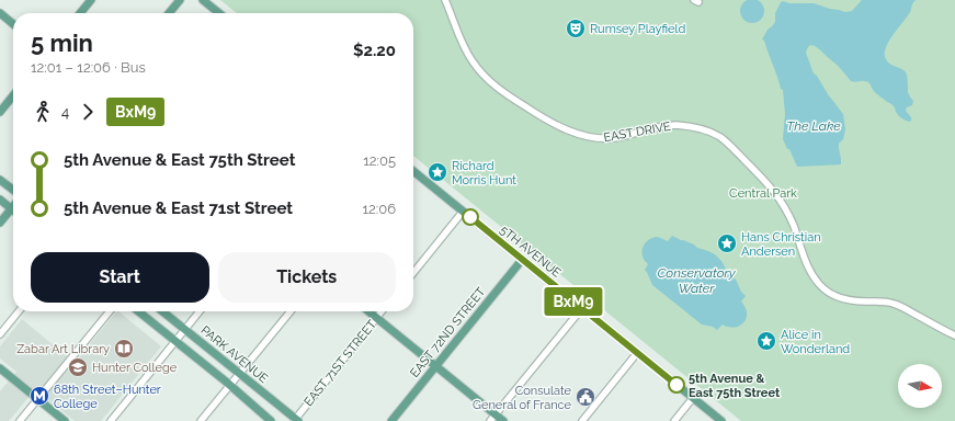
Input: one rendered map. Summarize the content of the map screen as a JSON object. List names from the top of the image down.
{
  "streets": {
    "main road": ["5TH AVENUE", "EAST 72ND STREET", "PARK AVENUE"],
    "street": ["EAST DRIVE", "EAST 71ST STREET"]
  },
  "crossings": [
    ["5TH AVENUE", "EAST 72ND STREET"],
    ["PARK AVENUE", "EAST 71ST STREET"]
  ],
  "water": ["The Lake", "Conservatory Water"],
  "parks": ["Central Park"],
  "places": {
    "theatre": ["Rumsey Playfield"],
    "place": ["Richard Morris Hunt", "Hans Christian Andersen", "Alice in Wonderland"],
    "library": ["Zabar Art Library"],
    "school or university": ["Hunter College"],
    "other": ["5th Avenue & East 75th Street"],
    "metro station": ["68th Street–Hunter College"],
    "public building": ["Consulate General of France"]
  },
  "lines": ["bus line BxM9"],
  "north": "right",
  "page": {
    "on_map": "BxM9",
    "heading": ["5 min", "12:01 – 12:06 · Bus", "$2.20"],
    "legs": ["4", "BxM9"],
    "list": [
      {
        "name": "5th Avenue & East 75th Street",
        "value": "12:05"
      },
      {
        "name": "5th Avenue & East 71st Street",
        "value": "12:06"
      }
    ],
    "buttons": ["Start", "Tickets"]
  }
}
